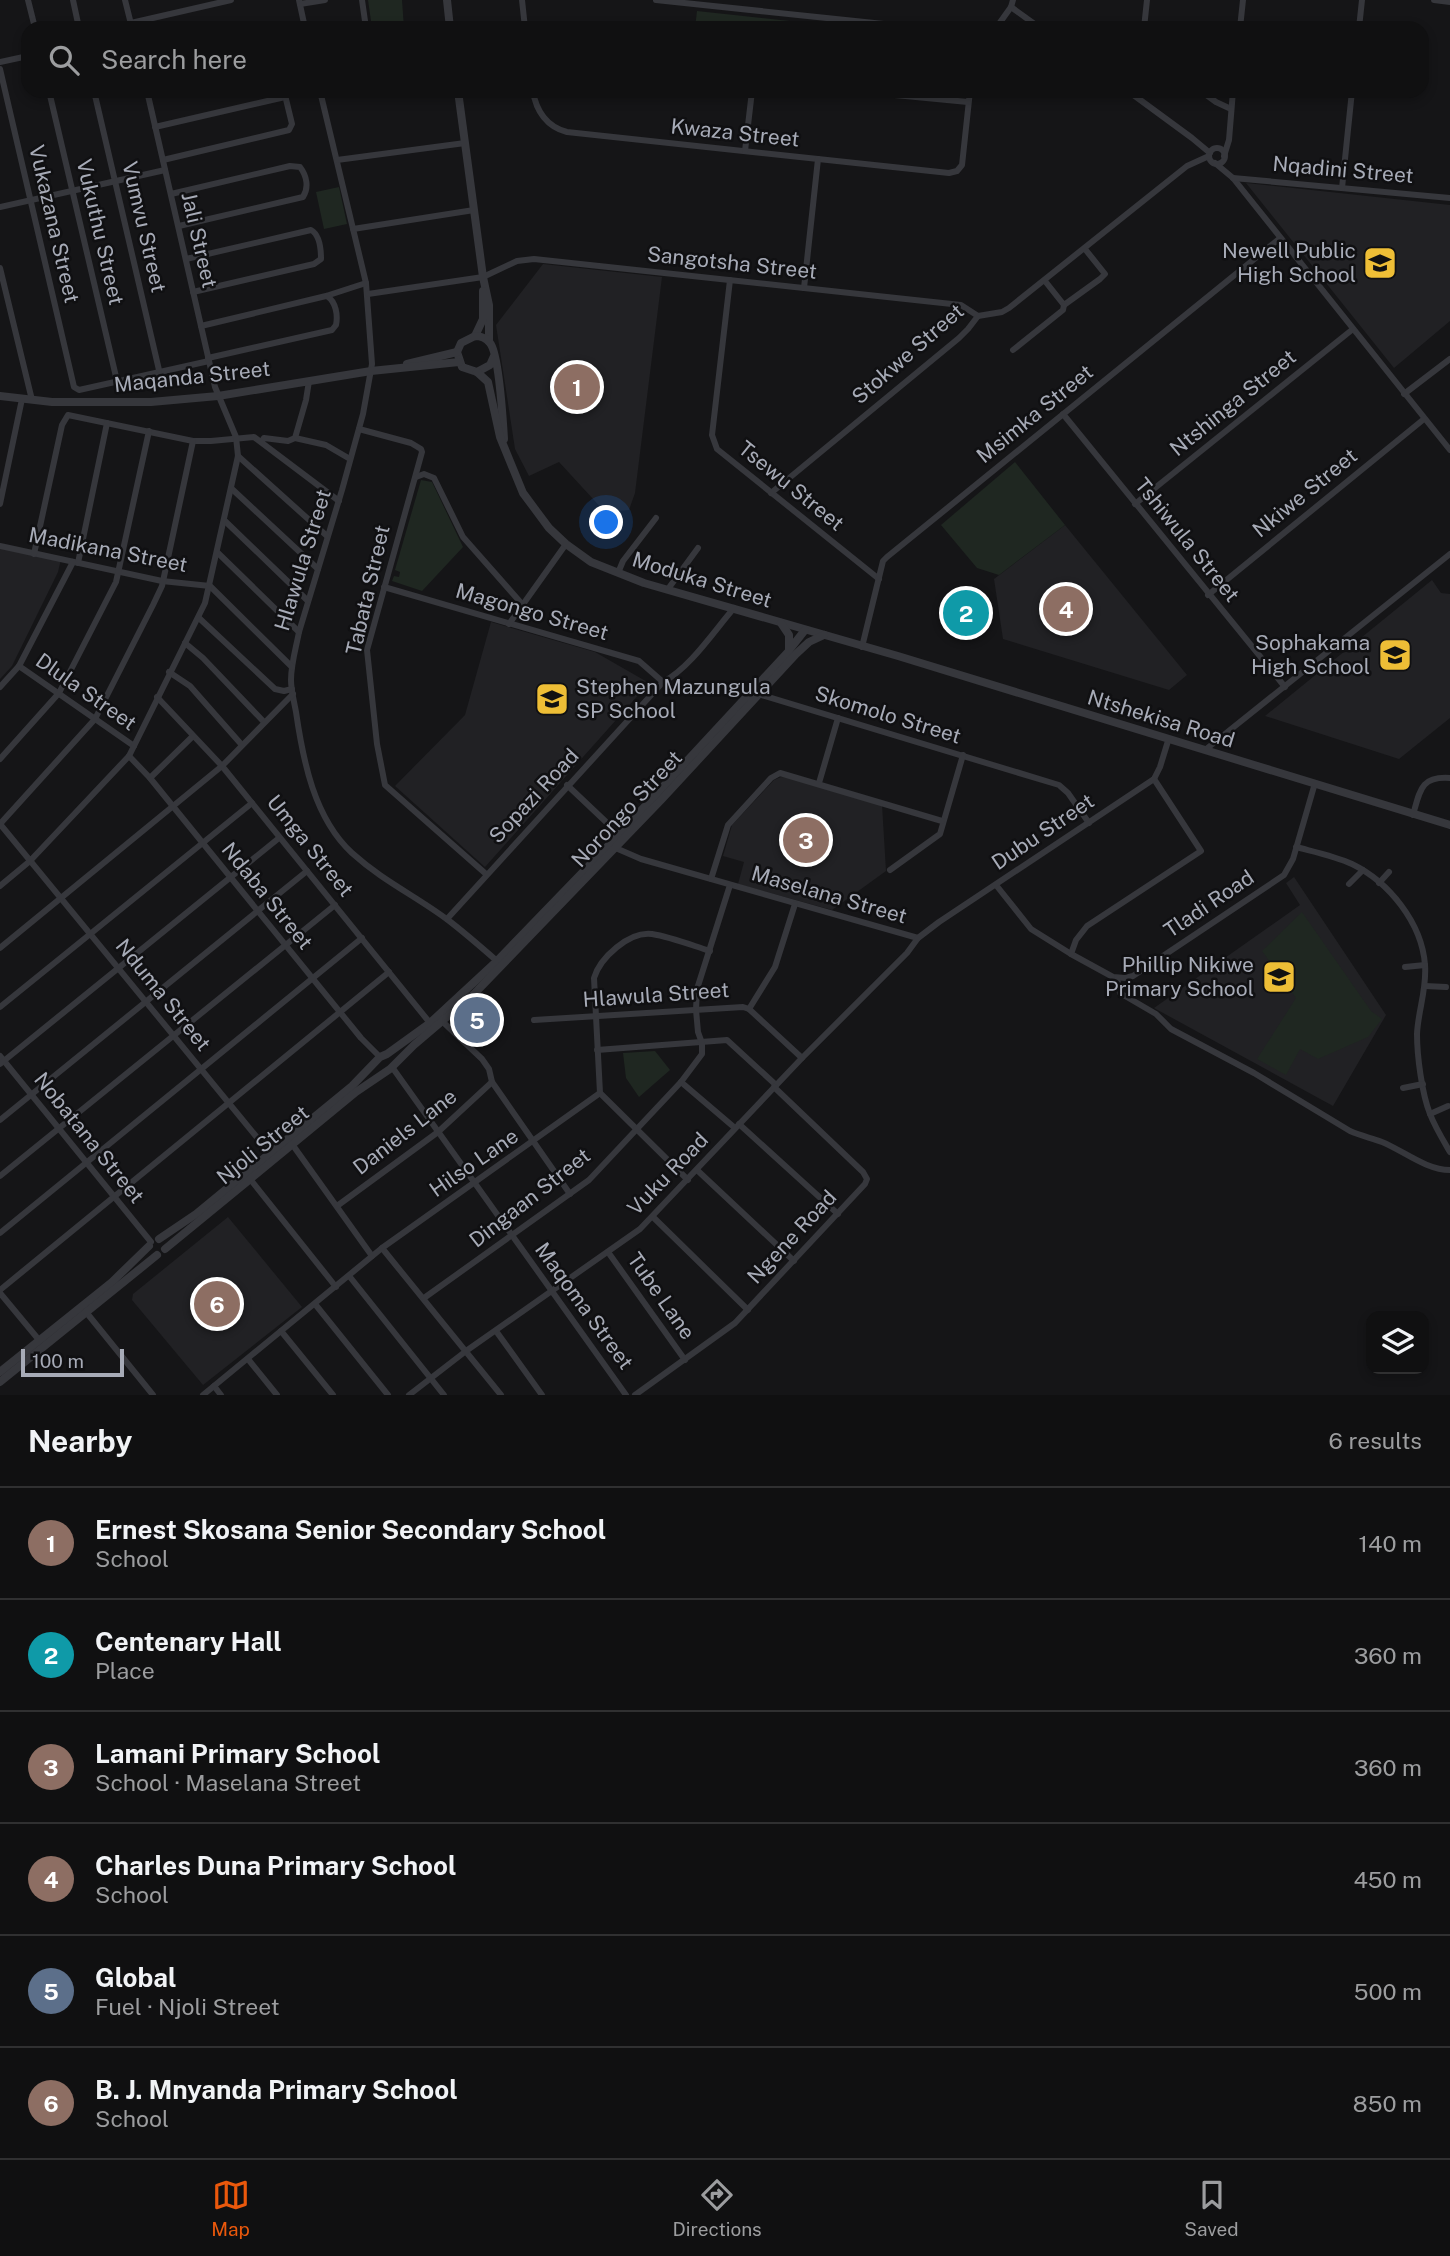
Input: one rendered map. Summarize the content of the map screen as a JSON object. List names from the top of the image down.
{
  "streets": {
    "street": [
      "Kwaza Street",
      "Nqadini Street",
      "Vukazana Street",
      "Vumvu Street",
      "Vukuthu Street",
      "Jali Street",
      "Sangotsha Street",
      "Stokwe Street",
      "Maqanda Street",
      "Ntshinga Street",
      "Msimka Street",
      "Tsewu Street",
      "Nkiwe Street",
      "Tshiwula Street",
      "Madikana Street",
      "Hlawula Street",
      "Moduka Street",
      "Tabata Street",
      "Magongo Street",
      "Dlula Street",
      "Skomolo Street",
      "Ntshekisa Road",
      "Sopazi Road",
      "Norongo Street",
      "Dubu Street",
      "Umga Street",
      "Maselana Street",
      "Ndaba Street",
      "Tladi Road",
      "Nduma Street",
      "Daniels Lane",
      "Nobatana Street",
      "Njoli Street",
      "Hilso Lane",
      "Vuku Road",
      "Dingaan Street",
      "Ngene Road",
      "Tube Lane",
      "Maqoma Street"
    ]
  },
  "crossings": [
    ["Vukazana Street", "Vukuthu Street"],
    ["Jali Street", "Maqanda Street"],
    ["Jali Street", "Madikana Street"],
    ["Jali Street", "Dlula Street"],
    ["Jali Street", "Umga Street"],
    ["Jali Street", "Ndaba Street"],
    ["Jali Street", "Nduma Street"],
    ["Sangotsha Street", "Stokwe Street"],
    ["Sangotsha Street", "Tsewu Street"],
    ["Sangotsha Street", "Hlawula Street"],
    ["Stokwe Street", "Tsewu Street"],
    ["Maqanda Street", "Hlawula Street"],
    ["Maqanda Street", "Moduka Street"],
    ["Ntshinga Street", "Tshiwula Street"],
    ["Msimka Street", "Tsewu Street"],
    ["Msimka Street", "Tshiwula Street"],
    ["Msimka Street", "Moduka Street"],
    ["Msimka Street", "Ntshekisa Road"],
    ["Nkiwe Street", "Tshiwula Street"],
    ["Hlawula Street", "Tabata Street"],
    ["Hlawula Street", "Sopazi Road"],
    ["Hlawula Street", "Maselana Street"],
    ["Hlawula Street", "Vuku Road"],
    ["Moduka Street", "Ntshekisa Road"],
    ["Moduka Street", "Sopazi Road"],
    ["Moduka Street", "Norongo Street"],
    ["Tabata Street", "Magongo Street"],
    ["Tabata Street", "Sopazi Road"],
    ["Magongo Street", "Sopazi Road"],
    ["Skomolo Street", "Norongo Street"],
    ["Skomolo Street", "Dubu Street"],
    ["Ntshekisa Road", "Tladi Road"],
    ["Norongo Street", "Maselana Street"],
    ["Norongo Street", "Njoli Street"],
    ["Dubu Street", "Maselana Street"],
    ["Dubu Street", "Vuku Road"],
    ["Maselana Street", "Vuku Road"],
    ["Ndaba Street", "Njoli Street"],
    ["Nduma Street", "Njoli Street"],
    ["Daniels Lane", "Maqoma Street"],
    ["Nobatana Street", "Njoli Street"],
    ["Njoli Street", "Maqoma Street"],
    ["Hilso Lane", "Dingaan Street"],
    ["Hilso Lane", "Maqoma Street"],
    ["Vuku Road", "Ngene Road"],
    ["Vuku Road", "Tube Lane"],
    ["Vuku Road", "Maqoma Street"],
    ["Dingaan Street", "Ngene Road"],
    ["Dingaan Street", "Maqoma Street"],
    ["Ngene Road", "Tube Lane"]
  ],
  "places": {
    "school or university": [
      "Newell Public High School",
      "Sophakama High School",
      "Stephen Mazungula SP School",
      "Phillip Nikiwe Primary School"
    ]
  },
  "scale_bar": "100 m",
  "page": {
    "search": "Search here",
    "pins": [
      "1",
      "4",
      "2",
      "3",
      "5",
      "6"
    ],
    "scale": "100 m",
    "heading": ["Nearby", "6 results"],
    "list": [
      {
        "mark": "1",
        "name": "Ernest Skosana Senior Secondary School",
        "note": "School",
        "value": "140 m"
      },
      {
        "mark": "2",
        "name": "Centenary Hall",
        "note": "Place",
        "value": "360 m"
      },
      {
        "mark": "3",
        "name": "Lamani Primary School",
        "note": "School · Maselana Street",
        "value": "360 m"
      },
      {
        "mark": "4",
        "name": "Charles Duna Primary School",
        "note": "School",
        "value": "450 m"
      },
      {
        "mark": "5",
        "name": "Global",
        "note": "Fuel · Njoli Street",
        "value": "500 m"
      },
      {
        "mark": "6",
        "name": "B. J. Mnyanda Primary School",
        "note": "School",
        "value": "850 m"
      }
    ],
    "nav": ["Map", "Directions", "Saved"]
  }
}
